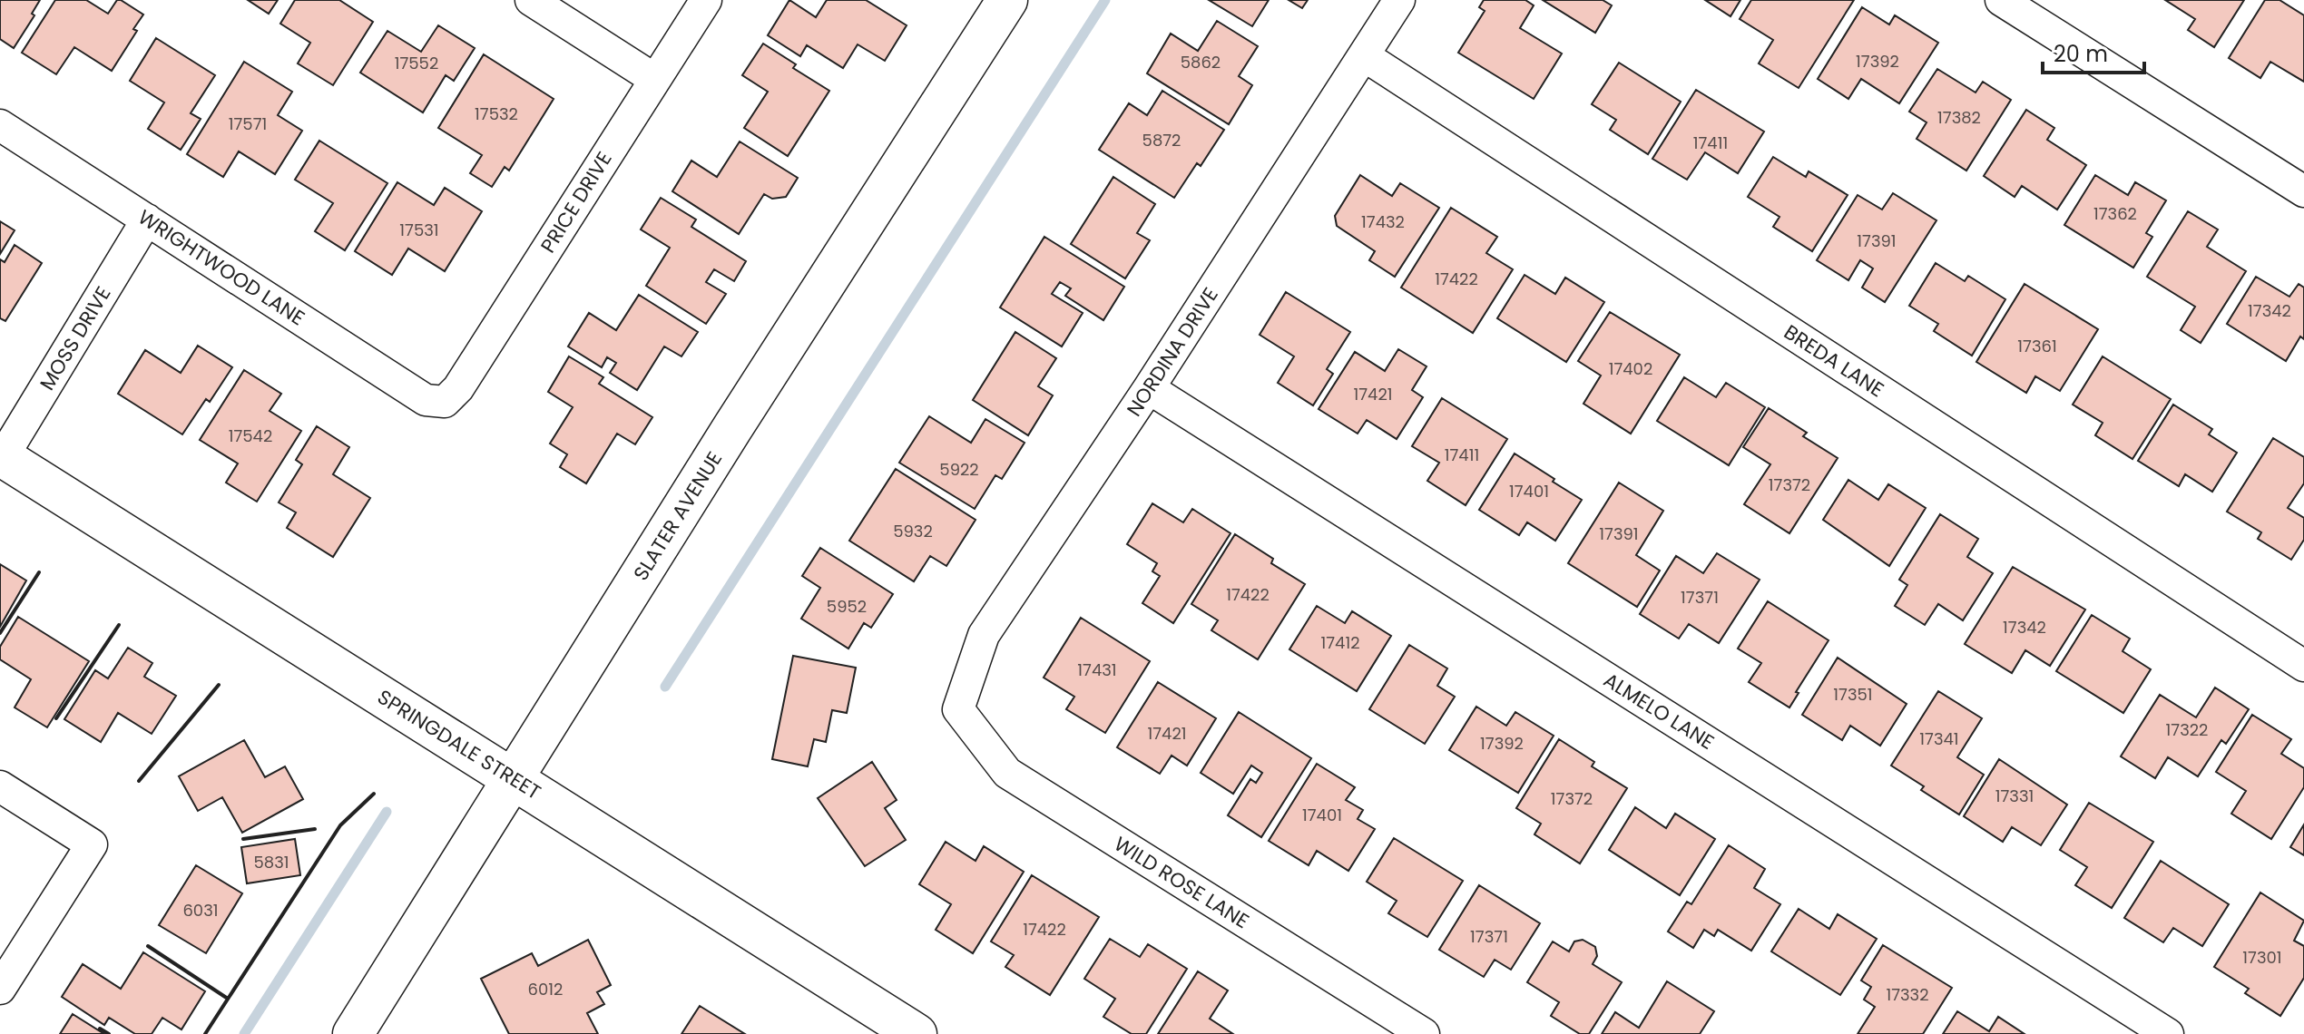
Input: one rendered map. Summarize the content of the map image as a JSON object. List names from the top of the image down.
{
  "streets": {
    "street": [
      "PRICE DRIVE",
      "WRIGHTWOOD LANE",
      "MOSS DRIVE",
      "NORDINA DRIVE",
      "BREDA LANE",
      "SLATER AVENUE",
      "ALMELO LANE",
      "SPRINGDALE STREET",
      "WILD ROSE LANE"
    ]
  },
  "crossings": [
    ["PRICE DRIVE", "WRIGHTWOOD LANE"],
    ["WRIGHTWOOD LANE", "MOSS DRIVE"],
    ["MOSS DRIVE", "SPRINGDALE STREET"],
    ["NORDINA DRIVE", "BREDA LANE"],
    ["NORDINA DRIVE", "ALMELO LANE"],
    ["NORDINA DRIVE", "WILD ROSE LANE"],
    ["SLATER AVENUE", "SPRINGDALE STREET"]
  ],
  "house_numbers": [
    "17392",
    "5862",
    "17552",
    "17532",
    "17382",
    "17571",
    "5872",
    "17411",
    "17362",
    "17432",
    "17531",
    "17391",
    "17422",
    "17342",
    "17361",
    "17402",
    "17421",
    "17542",
    "17411",
    "5922",
    "17372",
    "17401",
    "5932",
    "17391",
    "17422",
    "17371",
    "5952",
    "17342",
    "17412",
    "17431",
    "17351",
    "17322",
    "17421",
    "17341",
    "17392",
    "17331",
    "17372",
    "17401",
    "5831",
    "6031",
    "17422",
    "17371",
    "17301",
    "6012",
    "17332"
  ],
  "scale_bar": "20 m"
}
